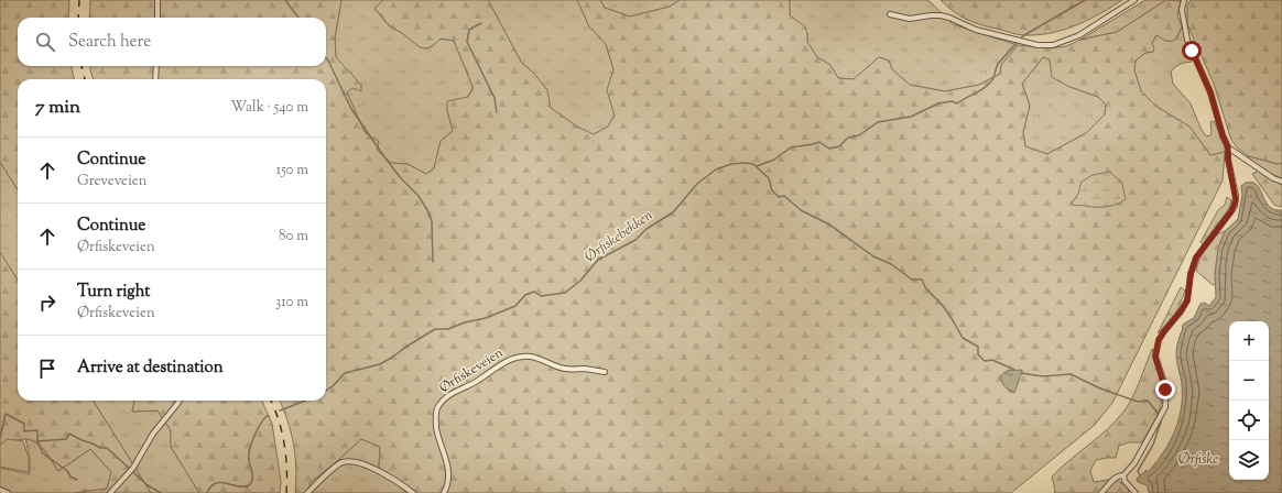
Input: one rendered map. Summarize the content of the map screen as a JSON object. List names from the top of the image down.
{
  "streets": {
    "street": ["Ørfiskeveien"]
  },
  "water": ["Ørfiskebekken", "Ørfiske"],
  "page": {
    "search": "Search here",
    "heading": ["7 min", "Walk · 540 m"],
    "list": [
      ["Continue", "Greveveien", "150 m"],
      ["Continue", "Ørfiskeveien", "80 m"],
      ["Turn right", "Ørfiskeveien", "310 m"],
      "Arrive at destination"
    ],
    "map_buttons": ["+", "−"]
  }
}
